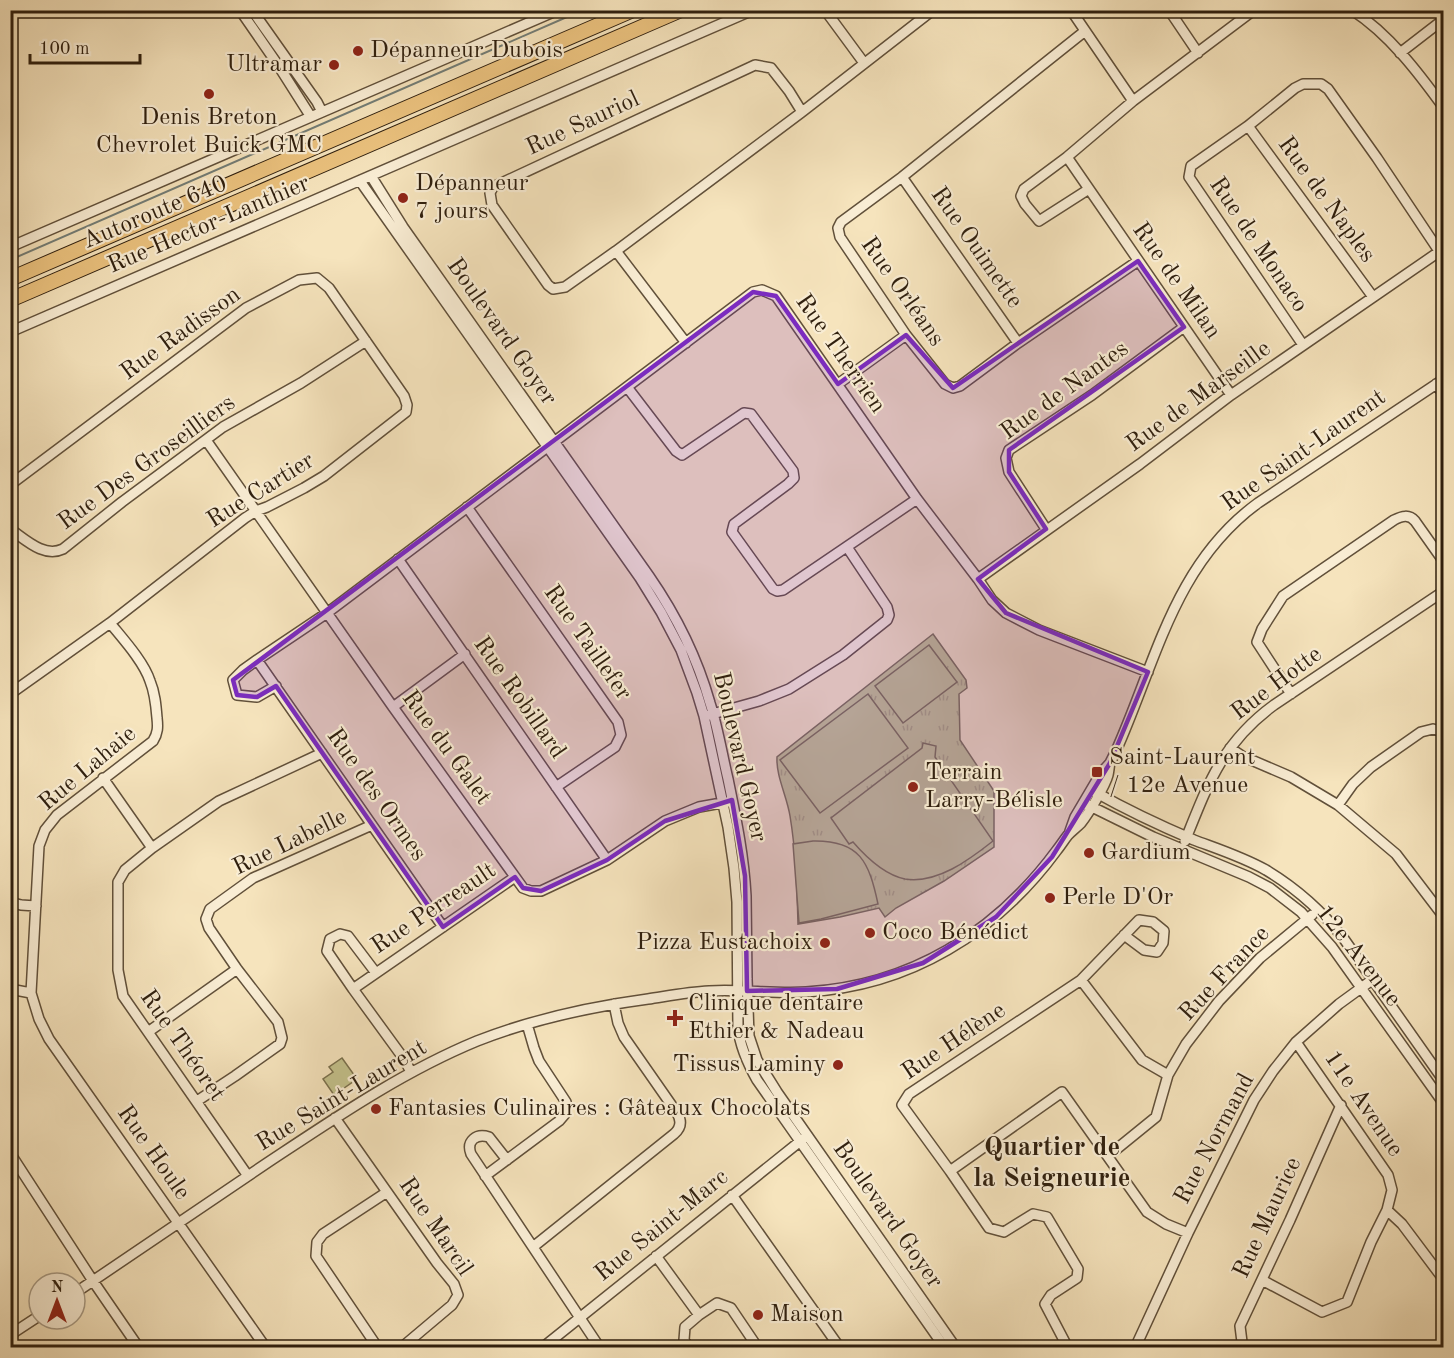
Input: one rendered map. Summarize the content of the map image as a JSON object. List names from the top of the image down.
{
  "streets": {
    "highway": ["Autoroute 640"],
    "street": [
      "Rue Sauriol",
      "Rue de Naples",
      "Rue Hector-Lanthier",
      "Rue de Monaco",
      "Rue Ouimette",
      "Rue de Milan",
      "Rue Orléans",
      "Boulevard Goyer",
      "Rue Radisson",
      "Rue Therrien",
      "Rue de Nantes",
      "Rue de Marseille",
      "Rue Saint-Laurent",
      "Rue Des Groseilliers",
      "Rue Cartier",
      "Rue Taillefer",
      "Rue Hotte",
      "Rue Robillard",
      "Rue du Galet",
      "Rue Lahaie",
      "Rue des Ormes",
      "Rue Labelle",
      "Rue Perreault",
      "12e Avenue",
      "Rue France",
      "Rue Hélène",
      "Rue Théoret",
      "11e Avenue",
      "Rue Normand",
      "Rue Houle",
      "Rue Maurice",
      "Rue Saint-Marc",
      "Rue Marcil"
    ]
  },
  "crossings": [
    ["Rue de Naples", "Rue de Monaco"],
    ["Rue de Naples", "Rue de Marseille"],
    ["Rue Hector-Lanthier", "Boulevard Goyer"],
    ["Rue de Monaco", "Rue de Marseille"],
    ["Rue Ouimette", "Rue Orléans"],
    ["Rue de Milan", "Rue Orléans"],
    ["Rue de Milan", "Rue de Nantes"],
    ["Rue de Milan", "Rue de Marseille"],
    ["Boulevard Goyer", "Rue Therrien"],
    ["Boulevard Goyer", "Rue Saint-Laurent"],
    ["Boulevard Goyer", "Rue du Galet"],
    ["Boulevard Goyer", "Rue Saint-Marc"],
    ["Rue Radisson", "Rue Des Groseilliers"],
    ["Rue Radisson", "Rue Cartier"],
    ["Rue Therrien", "Rue de Marseille"],
    ["Rue Therrien", "Rue Saint-Laurent"],
    ["Rue Therrien", "Rue Taillefer"],
    ["Rue Therrien", "Rue Robillard"],
    ["Rue Therrien", "Rue du Galet"],
    ["Rue de Nantes", "Rue de Marseille"],
    ["Rue Saint-Laurent", "Rue Perreault"],
    ["Rue Saint-Laurent", "12e Avenue"],
    ["Rue Saint-Laurent", "Rue Théoret"],
    ["Rue Saint-Laurent", "Rue Houle"],
    ["Rue Saint-Laurent", "Rue Marcil"],
    ["Rue Des Groseilliers", "Rue Cartier"],
    ["Rue Des Groseilliers", "Rue du Galet"],
    ["Rue Cartier", "Rue du Galet"],
    ["Rue Cartier", "Rue Lahaie"],
    ["Rue Taillefer", "Rue Robillard"],
    ["Rue Hotte", "12e Avenue"],
    ["Rue Robillard", "Rue du Galet"],
    ["Rue du Galet", "Rue Perreault"],
    ["Rue Lahaie", "Rue Houle"],
    ["Rue des Ormes", "Rue Labelle"],
    ["Rue des Ormes", "Rue Perreault"],
    ["Rue des Ormes", "Rue Théoret"],
    ["Rue Labelle", "Rue Théoret"],
    ["12e Avenue", "Rue France"],
    ["12e Avenue", "Rue Normand"],
    ["11e Avenue", "Rue Normand"],
    ["11e Avenue", "Rue Maurice"]
  ],
  "districts": ["Quartier de la Seigneurie"],
  "places": {
    "other": [
      "Dépanneur Dubois",
      "Ultramar",
      "Denis Breton Chevrolet Buick GMC",
      "Dépanneur 7 jours",
      "Terrain Larry-Bélisle",
      "Gardium",
      "Perle D'Or",
      "Coco Bénédict",
      "Pizza Eustachoix",
      "Tissus Laminy",
      "Fantasies Culinaires : Gâteaux Chocolats",
      "Maison"
    ],
    "transit": ["Saint-Laurent / 12e Avenue"],
    "health": ["Clinique dentaire Ethier & Nadeau"]
  },
  "scale_bar": "100 m",
  "north": "top"
}
